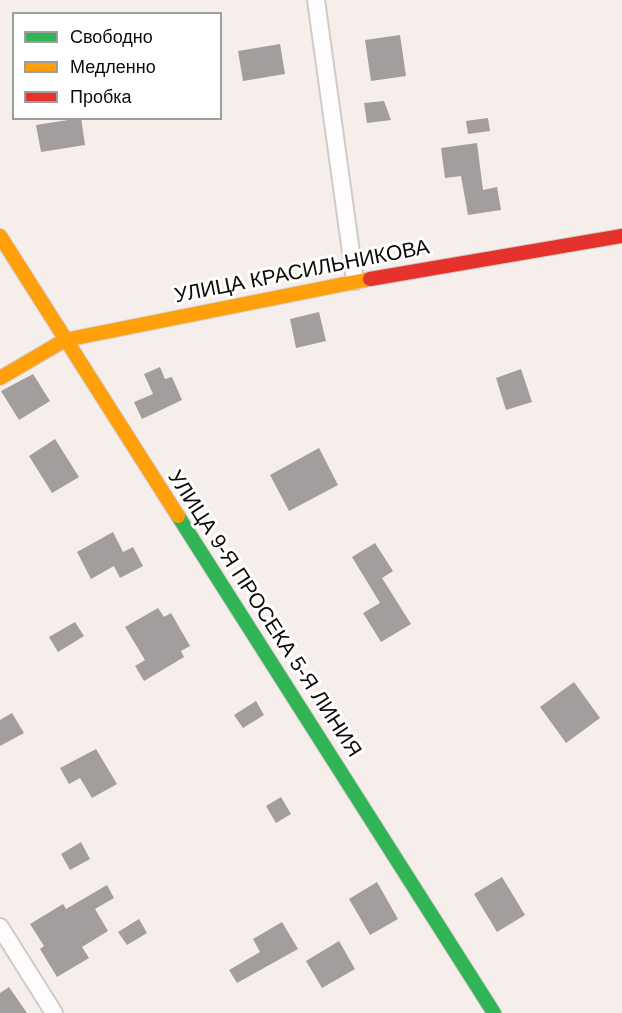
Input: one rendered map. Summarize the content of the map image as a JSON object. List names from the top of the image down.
{
  "streets": {
    "street": ["УЛИЦА КРАСИЛЬНИКОВА", "УЛИЦА 9-Я ПРОСЕКА 5-Я ЛИНИЯ"]
  },
  "crossings": [
    ["УЛИЦА КРАСИЛЬНИКОВА", "УЛИЦА 9-Я ПРОСЕКА 5-Я ЛИНИЯ"]
  ],
  "legend": ["Свободно", "Медленно", "Пробка"]
}
